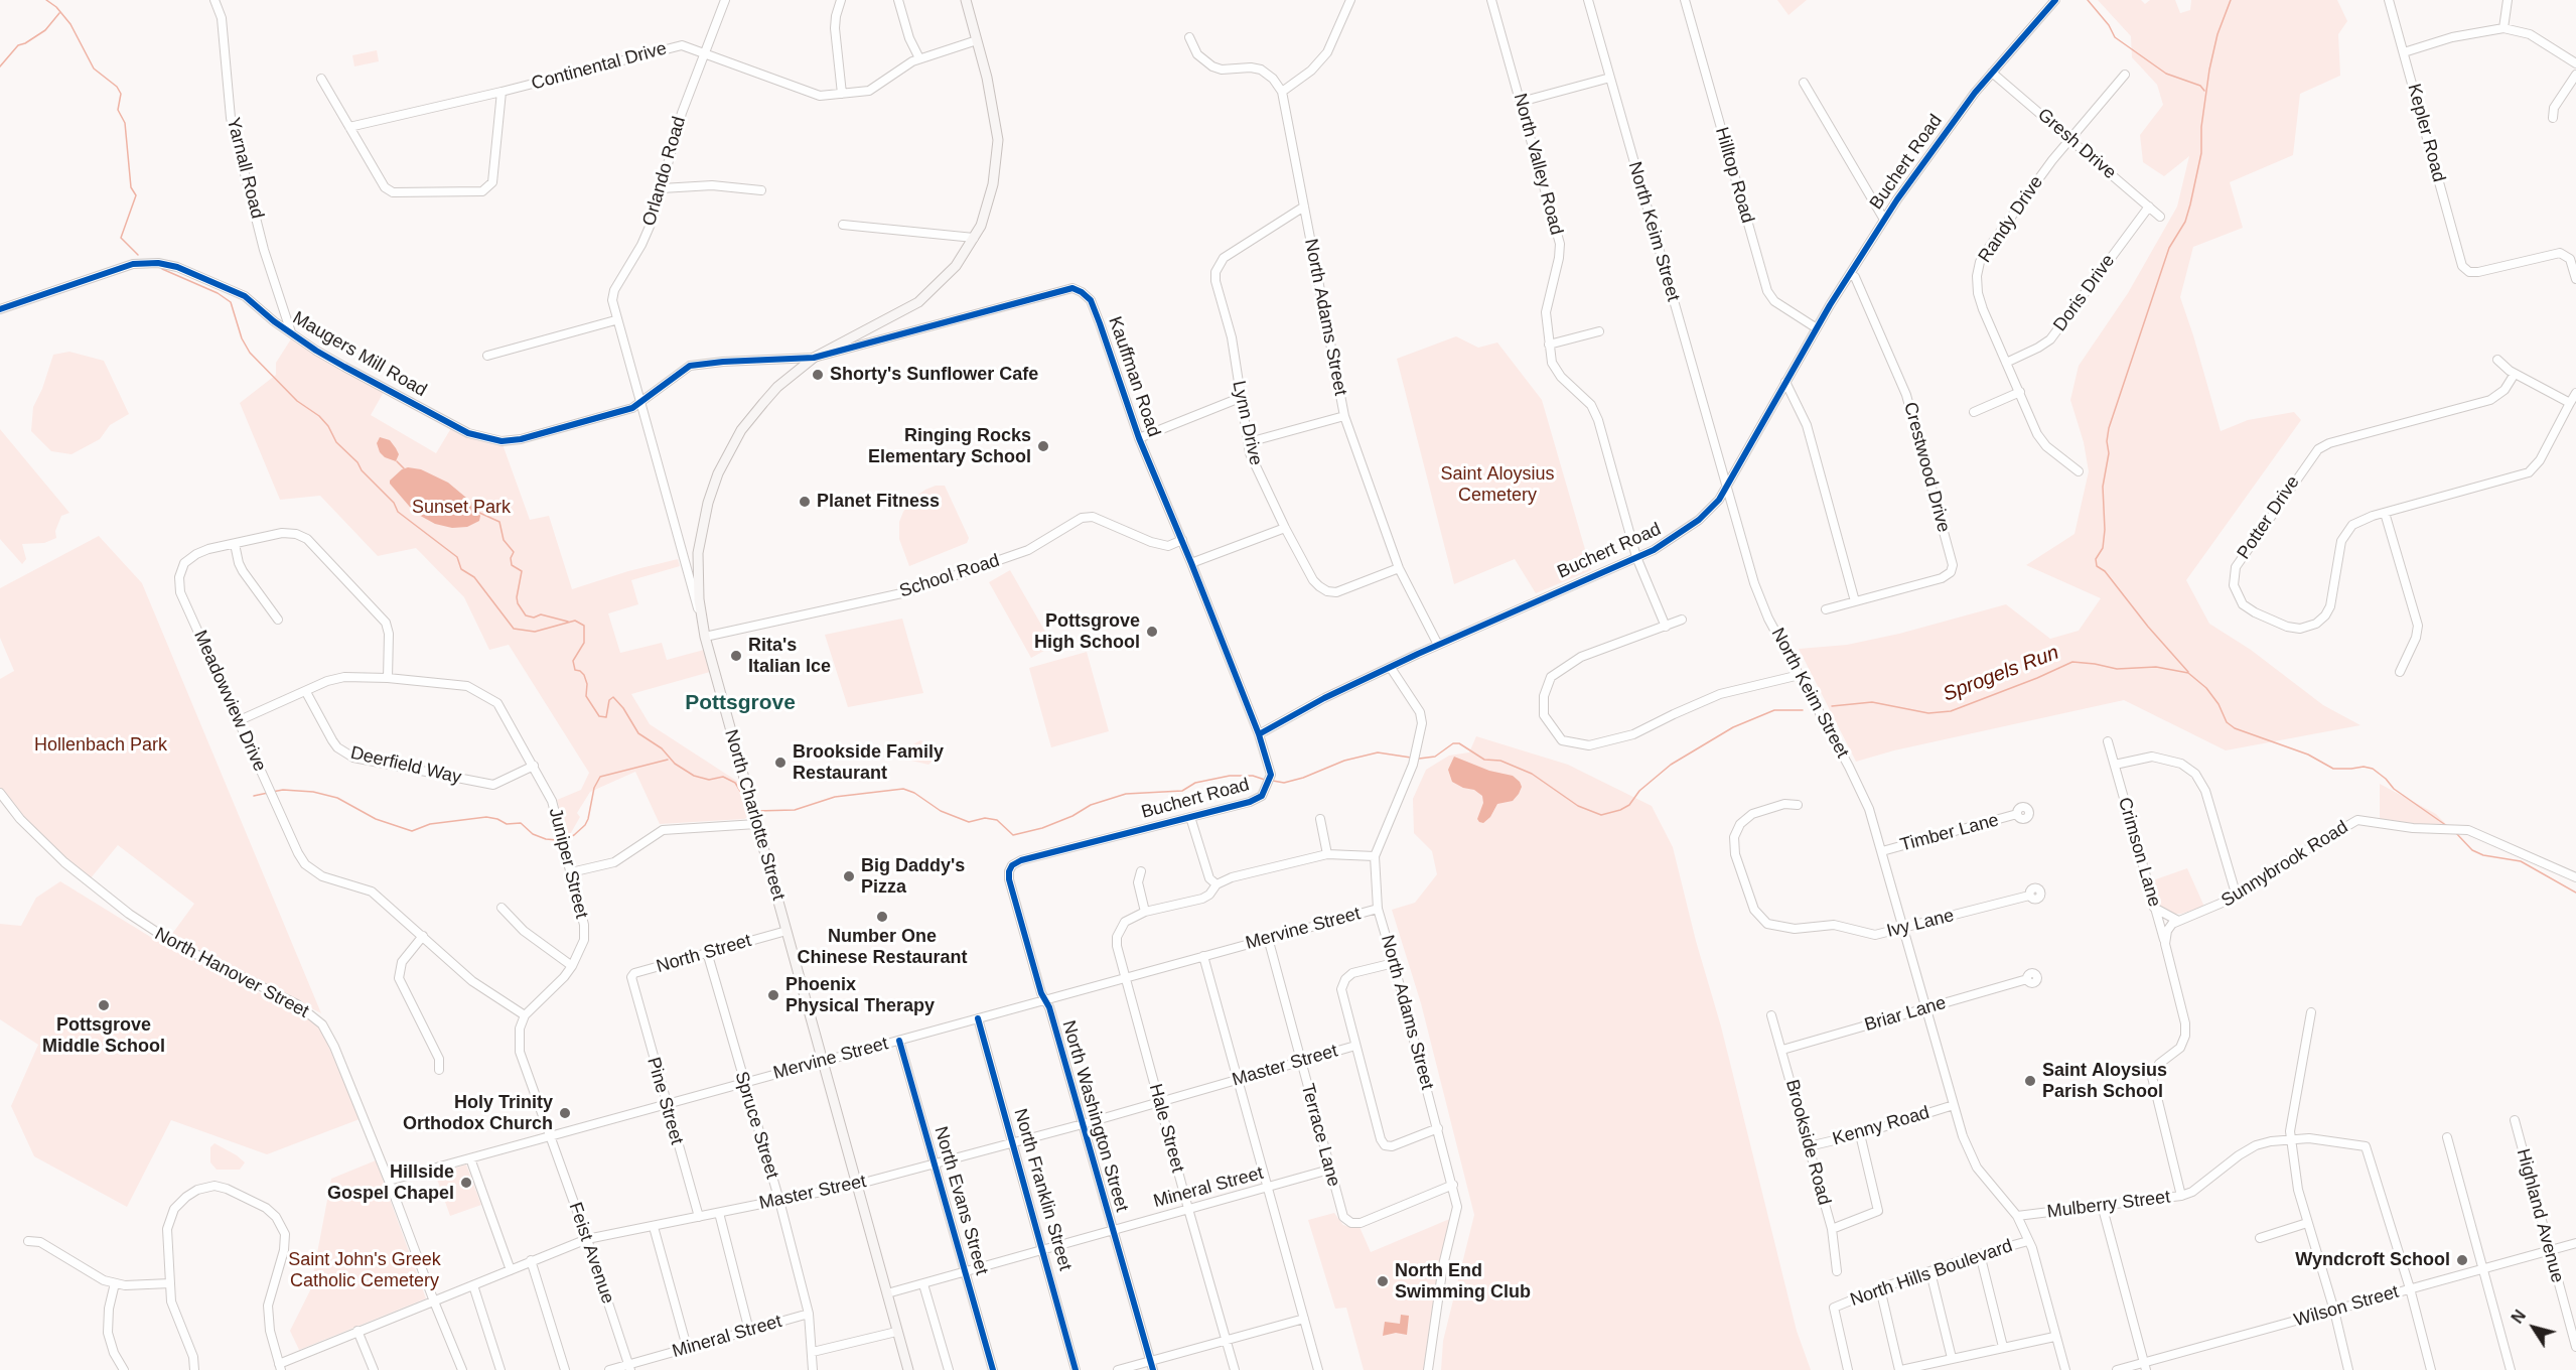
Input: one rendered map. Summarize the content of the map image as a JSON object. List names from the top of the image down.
{
  "streets": {
    "main road": ["North Charlotte Street"],
    "street": [
      "Continental Drive",
      "Kepler Road",
      "Gresh Drive",
      "Buchert Road",
      "North Valley Road",
      "Yarnall Road",
      "Orlando Road",
      "Hilltop Road",
      "Randy Drive",
      "North Keim Street",
      "Doris Drive",
      "North Adams Street",
      "Maugers Mill Road",
      "Kauffman Road",
      "Lynn Drive",
      "Crestwood Drive",
      "Potter Drive",
      "School Road",
      "Meadowview Drive",
      "Deerfield Way",
      "Timber Lane",
      "Crimson Lane",
      "Juniper Street",
      "Sunnybrook Road",
      "Ivy Lane",
      "Mervine Street",
      "North Street",
      "North Hanover Street",
      "Briar Lane",
      "Master Street",
      "Pine Street",
      "North Washington Street",
      "Spruce Street",
      "Kenny Road",
      "Hale Street",
      "Terrace Lane",
      "Brookside Road",
      "Mineral Street",
      "North Franklin Street",
      "North Evans Street",
      "Mulberry Street",
      "Highland Avenue",
      "Feist Avenue",
      "North Hills Boulevard",
      "Wilson Street"
    ]
  },
  "crossings": [
    ["Continental Drive", "Orlando Road"],
    ["Continental Drive", "North Charlotte Street"],
    ["Gresh Drive", "Buchert Road"],
    ["Gresh Drive", "Randy Drive"],
    ["Gresh Drive", "Doris Drive"],
    ["Buchert Road", "North Valley Road"],
    ["Buchert Road", "Hilltop Road"],
    ["Buchert Road", "North Keim Street"],
    ["Buchert Road", "North Adams Street"],
    ["Buchert Road", "Kauffman Road"],
    ["Buchert Road", "Crestwood Drive"],
    ["Buchert Road", "North Washington Street"],
    ["Yarnall Road", "Maugers Mill Road"],
    ["Orlando Road", "Maugers Mill Road"],
    ["Orlando Road", "North Charlotte Street"],
    ["Randy Drive", "Doris Drive"],
    ["North Keim Street", "Timber Lane"],
    ["North Keim Street", "Ivy Lane"],
    ["North Keim Street", "Briar Lane"],
    ["North Keim Street", "Kenny Road"],
    ["North Keim Street", "Mulberry Street"],
    ["North Keim Street", "North Hills Boulevard"],
    ["North Adams Street", "Lynn Drive"],
    ["North Adams Street", "Mervine Street"],
    ["North Adams Street", "Terrace Lane"],
    ["Maugers Mill Road", "Kauffman Road"],
    ["Kauffman Road", "School Road"],
    ["Kauffman Road", "North Charlotte Street"],
    ["School Road", "North Charlotte Street"],
    ["Meadowview Drive", "Juniper Street"],
    ["Deerfield Way", "Juniper Street"],
    ["North Charlotte Street", "Mervine Street"],
    ["North Charlotte Street", "North Street"],
    ["Mervine Street", "North Hanover Street"],
    ["Mervine Street", "Pine Street"],
    ["Mervine Street", "North Washington Street"],
    ["Mervine Street", "Spruce Street"],
    ["Mervine Street", "Hale Street"],
    ["Mervine Street", "Terrace Lane"],
    ["Mervine Street", "North Franklin Street"],
    ["Mervine Street", "North Evans Street"],
    ["Mervine Street", "Feist Avenue"],
    ["North Street", "Pine Street"],
    ["North Street", "Spruce Street"],
    ["North Hanover Street", "Master Street"],
    ["Briar Lane", "Brookside Road"],
    ["Master Street", "Pine Street"],
    ["Master Street", "North Washington Street"],
    ["Master Street", "Spruce Street"],
    ["Master Street", "Hale Street"],
    ["Master Street", "Terrace Lane"],
    ["Master Street", "North Franklin Street"],
    ["Master Street", "North Evans Street"],
    ["Master Street", "Feist Avenue"],
    ["North Washington Street", "Mineral Street"],
    ["Spruce Street", "Mineral Street"],
    ["Kenny Road", "Brookside Road"],
    ["Hale Street", "Mineral Street"],
    ["Terrace Lane", "Mineral Street"],
    ["Mineral Street", "North Franklin Street"],
    ["Mineral Street", "North Evans Street"],
    ["Mineral Street", "Feist Avenue"],
    ["Mulberry Street", "Wilson Street"],
    ["Highland Avenue", "Wilson Street"]
  ],
  "districts": ["Pottsgrove"],
  "water": ["Sprogels Run"],
  "parks": [
    "Saint Aloysius Cemetery",
    "Sunset Park",
    "Hollenbach Park",
    "Saint John's Greek Catholic Cemetery"
  ],
  "places": [
    "Shorty's Sunflower Cafe",
    "Ringing Rocks Elementary School",
    "Planet Fitness",
    "Pottsgrove High School",
    "Rita's Italian Ice",
    "Brookside Family Restaurant",
    "Big Daddy's Pizza",
    "Number One Chinese Restaurant",
    "Phoenix Physical Therapy",
    "Pottsgrove Middle School",
    "Saint Aloysius Parish School",
    "Holy Trinity Orthodox Church",
    "Hillside Gospel Chapel",
    "Wyndcroft School",
    "North End Swimming Club"
  ],
  "north": "top left"
}
